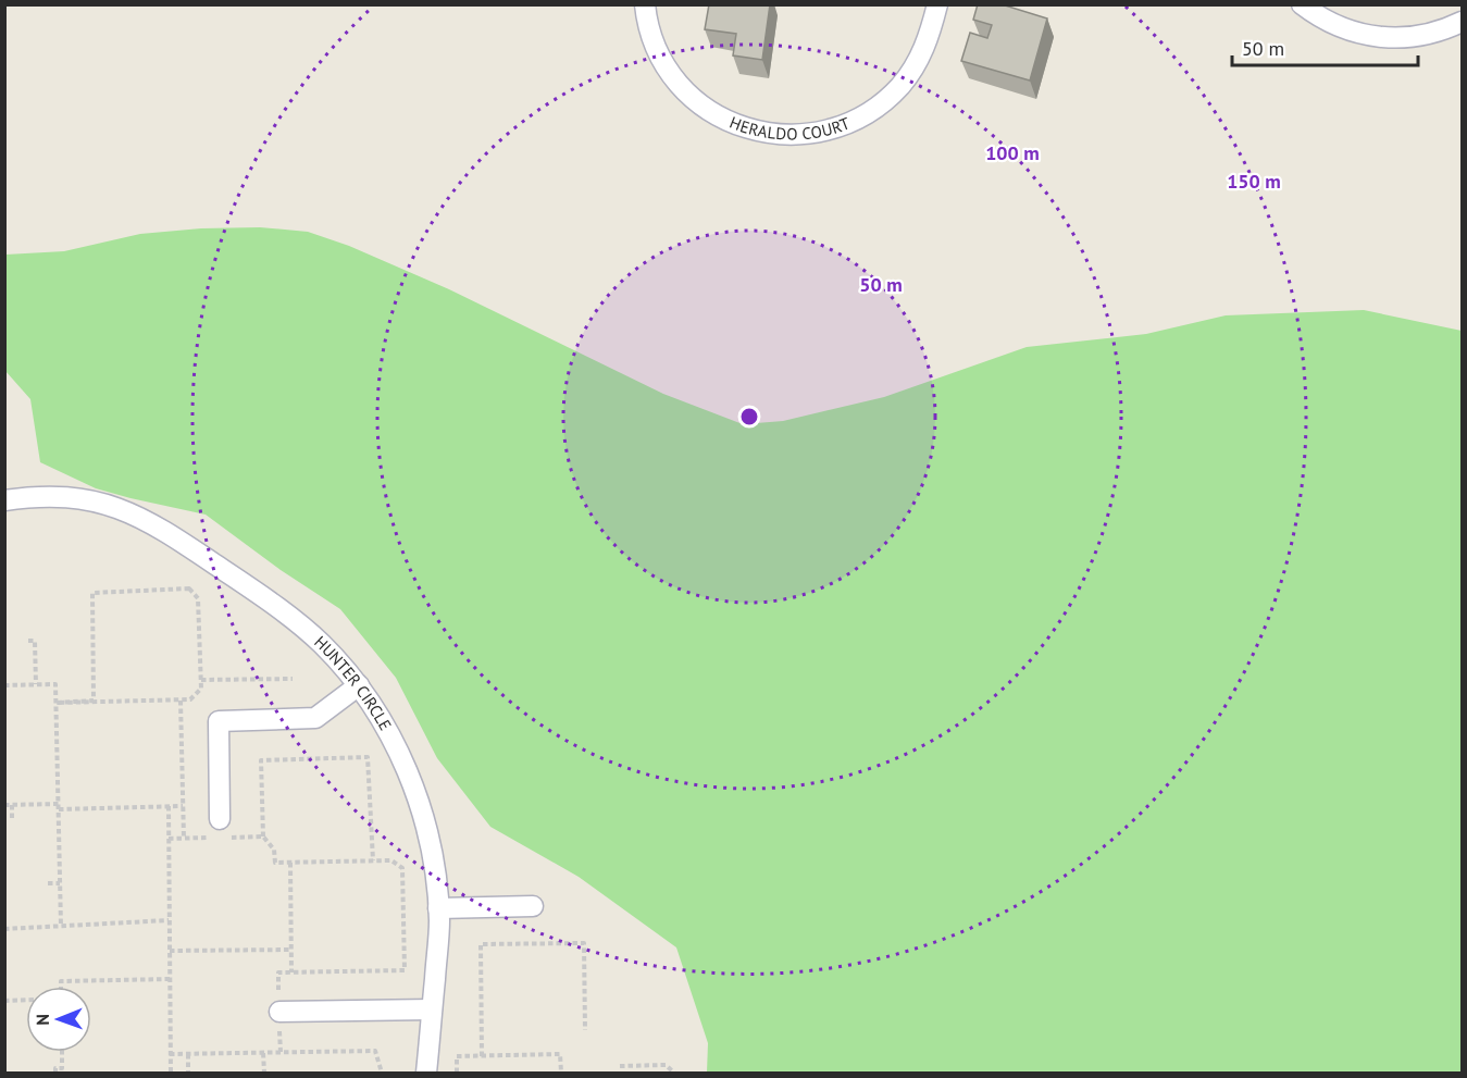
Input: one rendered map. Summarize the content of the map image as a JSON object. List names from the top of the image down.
{
  "streets": {
    "street": ["HERALDO COURT", "HUNTER CIRCLE"]
  },
  "scale_bar": "50 m",
  "north": "left",
  "rings": ["100 m", "150 m", "50 m"]
}
